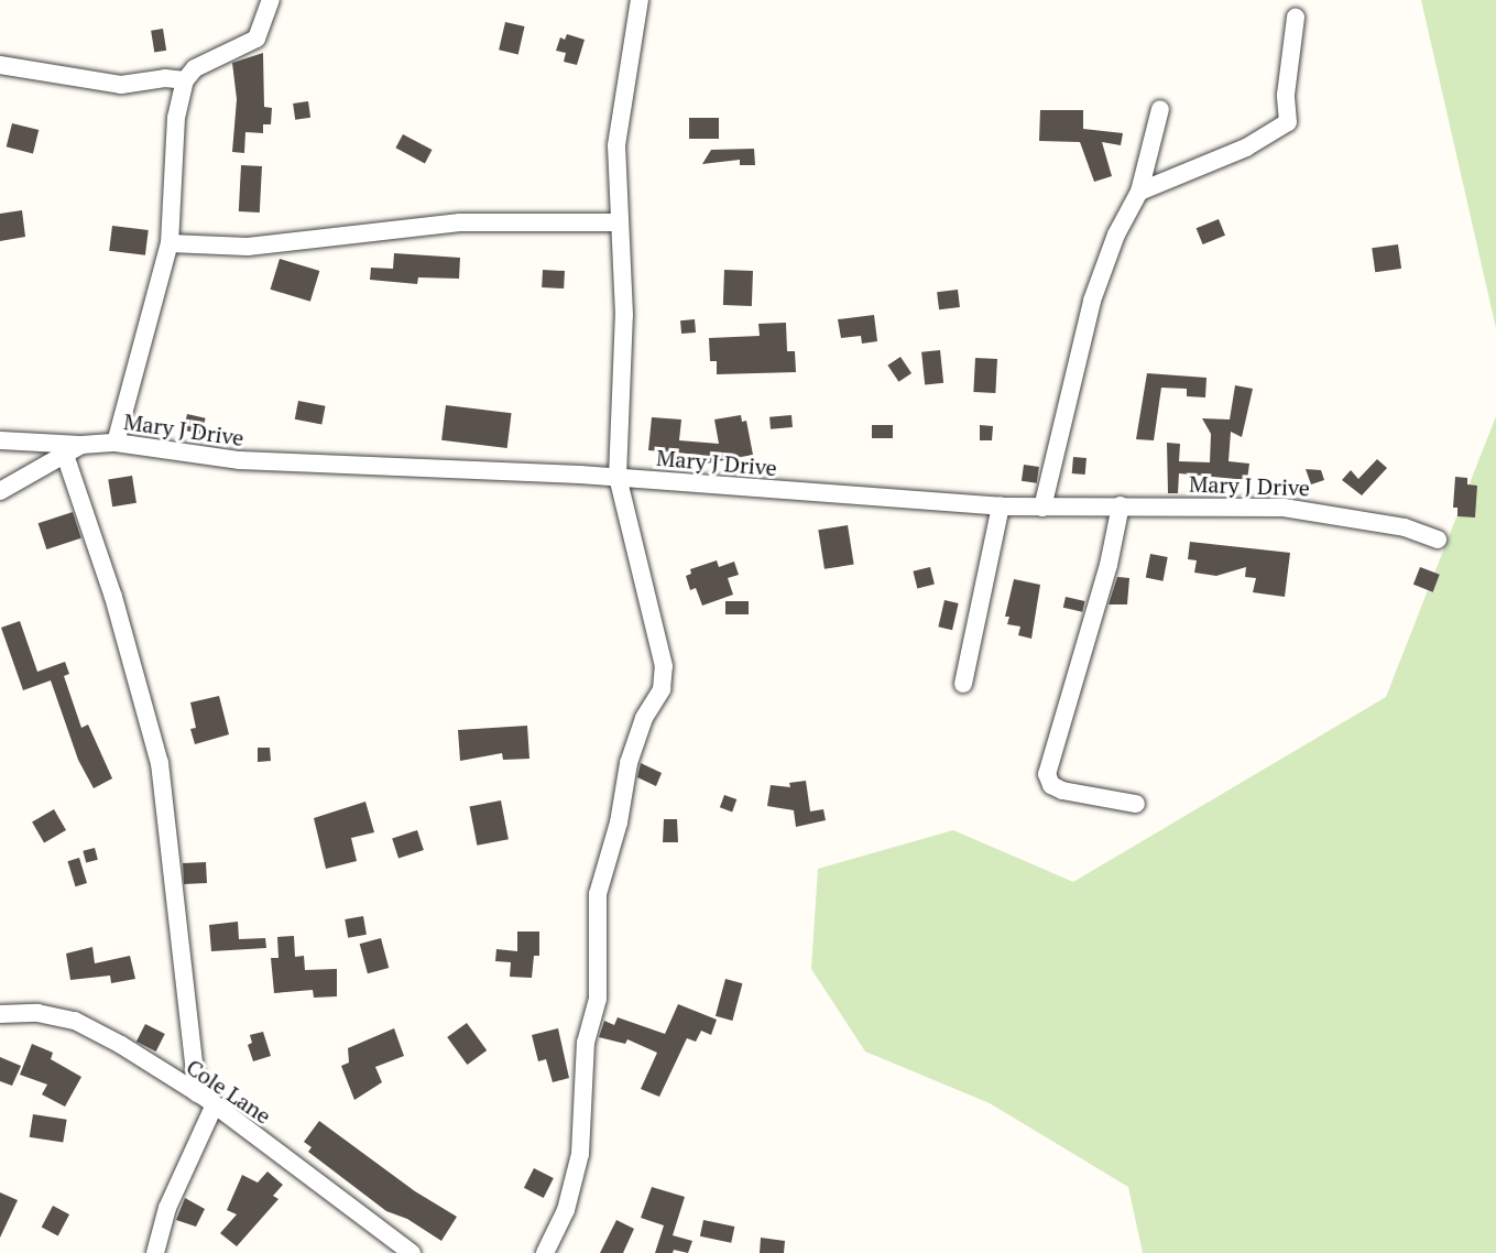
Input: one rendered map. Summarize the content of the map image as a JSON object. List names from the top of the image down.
{
  "streets": {
    "street": ["Mary J Drive", "Cole Lane"]
  }
}
